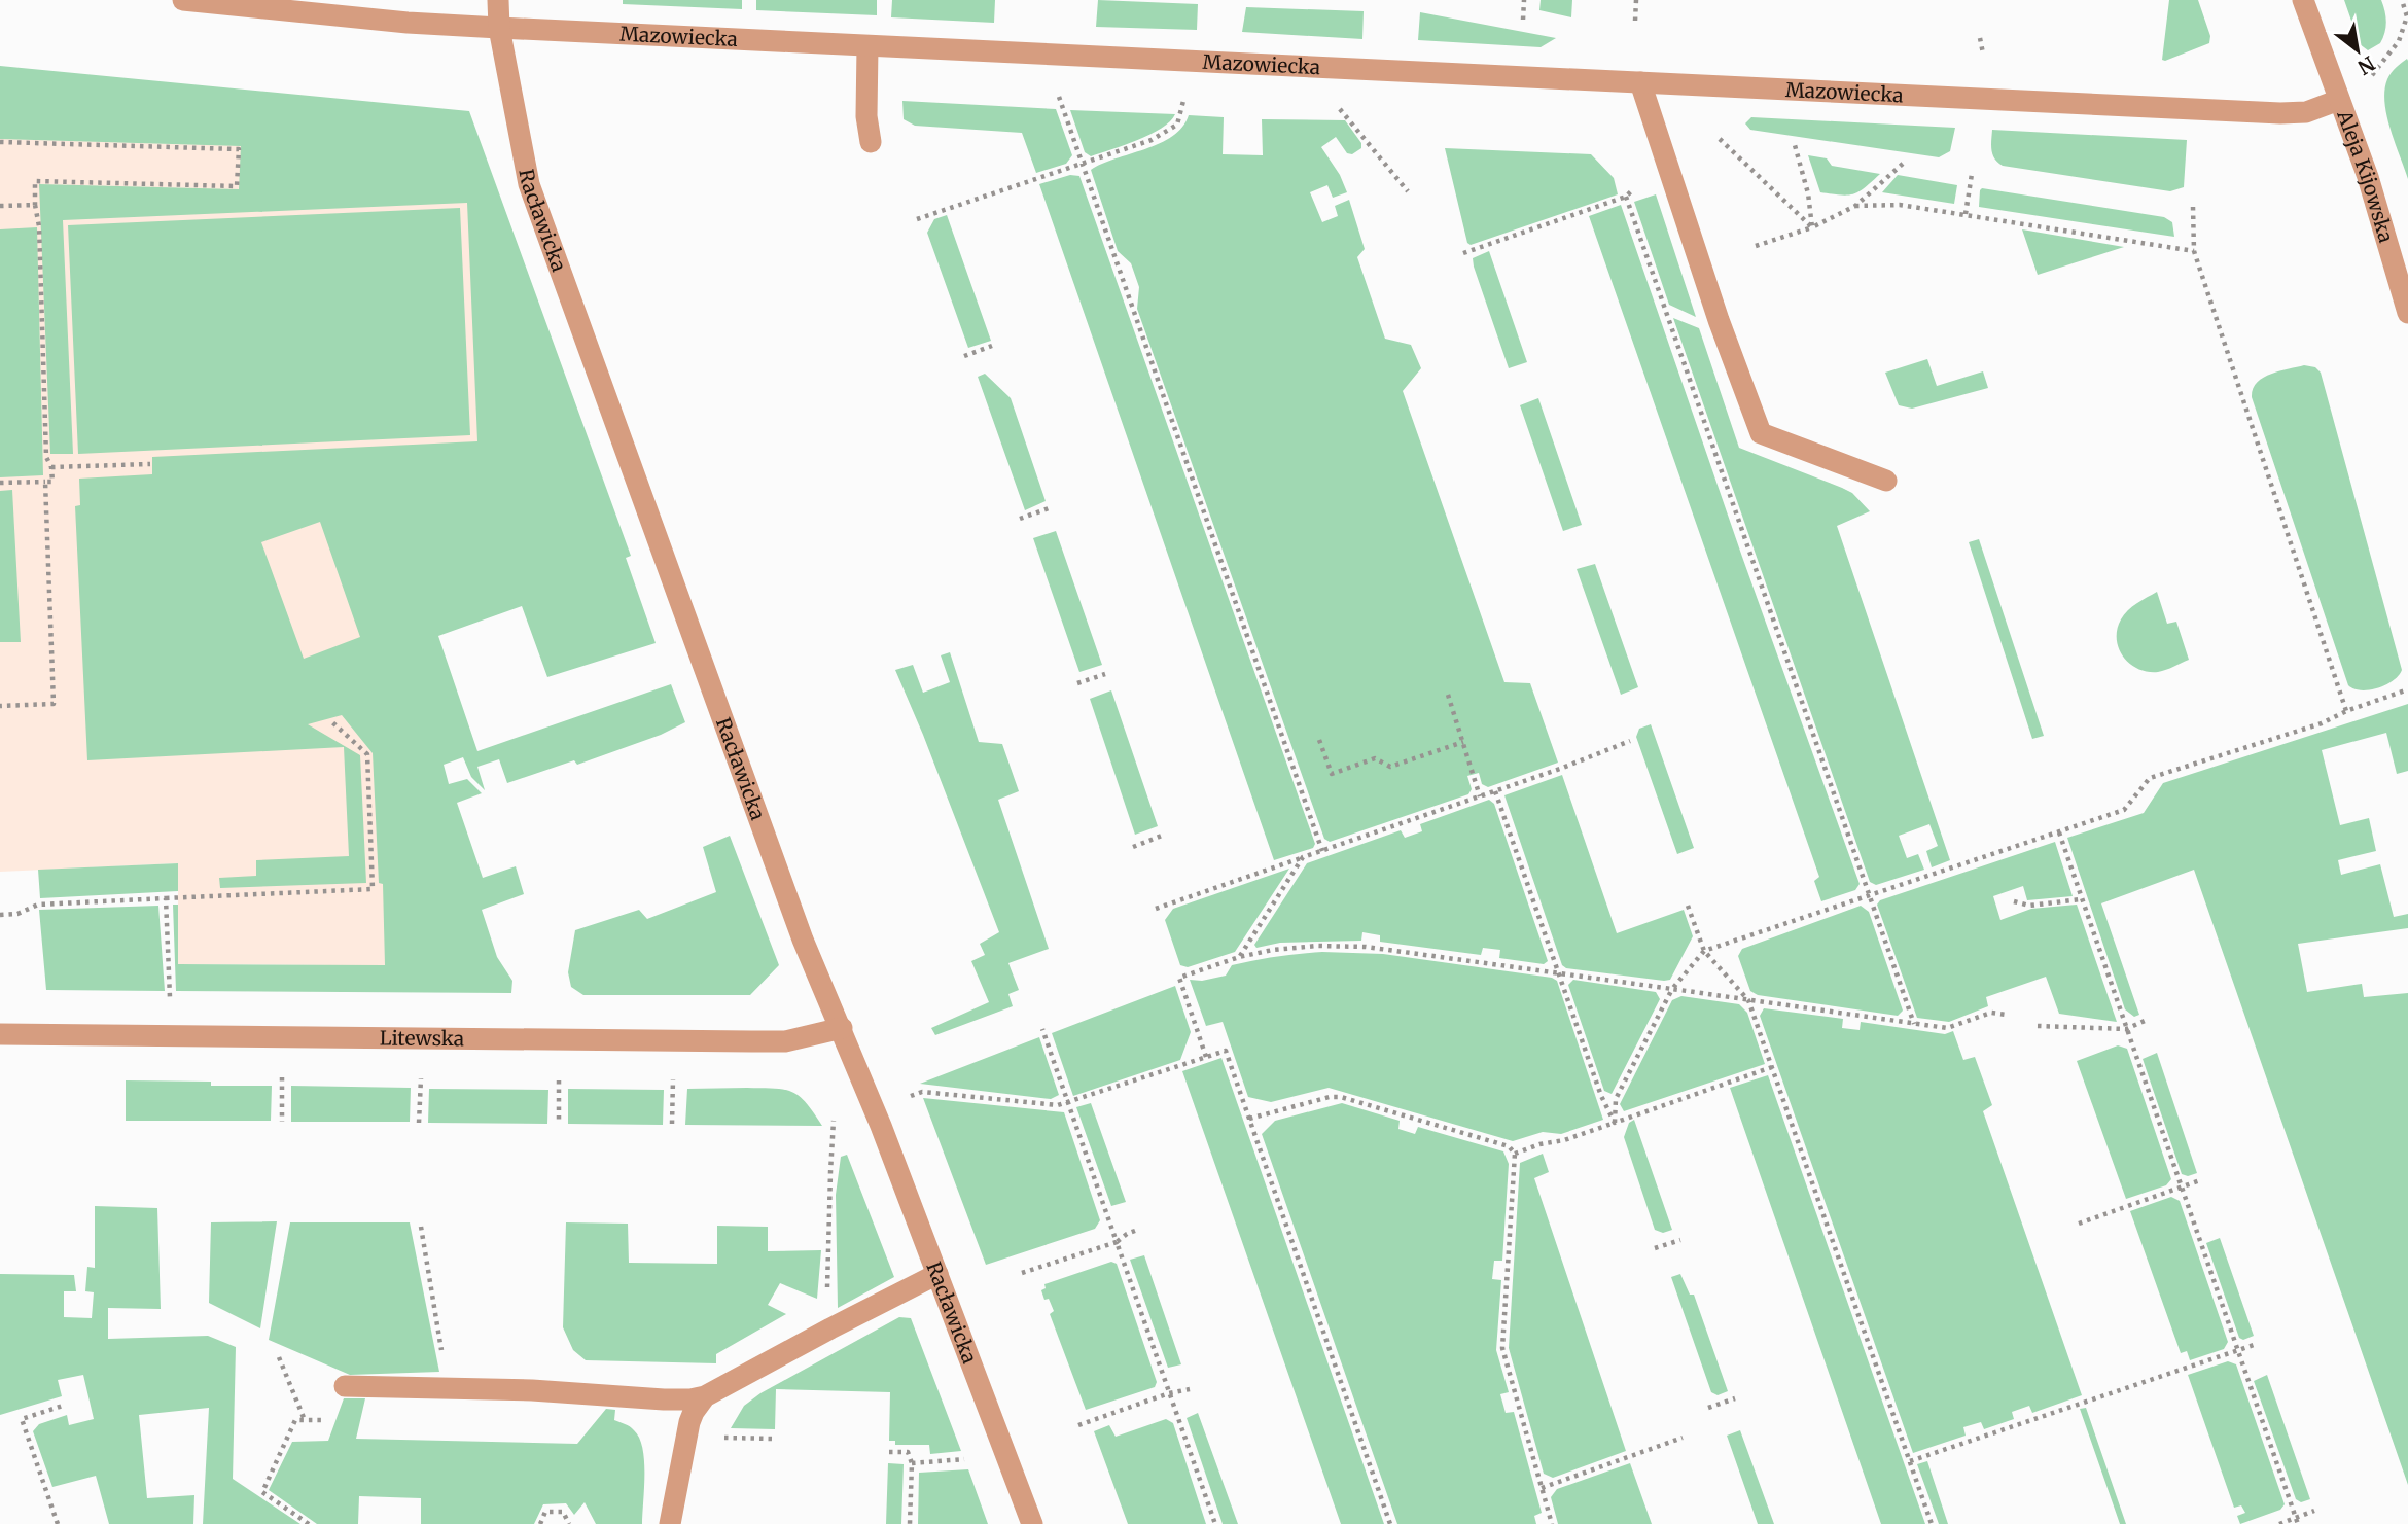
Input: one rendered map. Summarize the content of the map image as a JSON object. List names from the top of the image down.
{
  "streets": {
    "street": [
      "Mazowiecka",
      "Aleja Kijowska",
      "Racławicka",
      "Litewska"
    ]
  },
  "crossings": [
    ["Mazowiecka", "Aleja Kijowska"],
    ["Mazowiecka", "Racławicka"],
    ["Racławicka", "Litewska"]
  ],
  "north": "bottom right"
}
